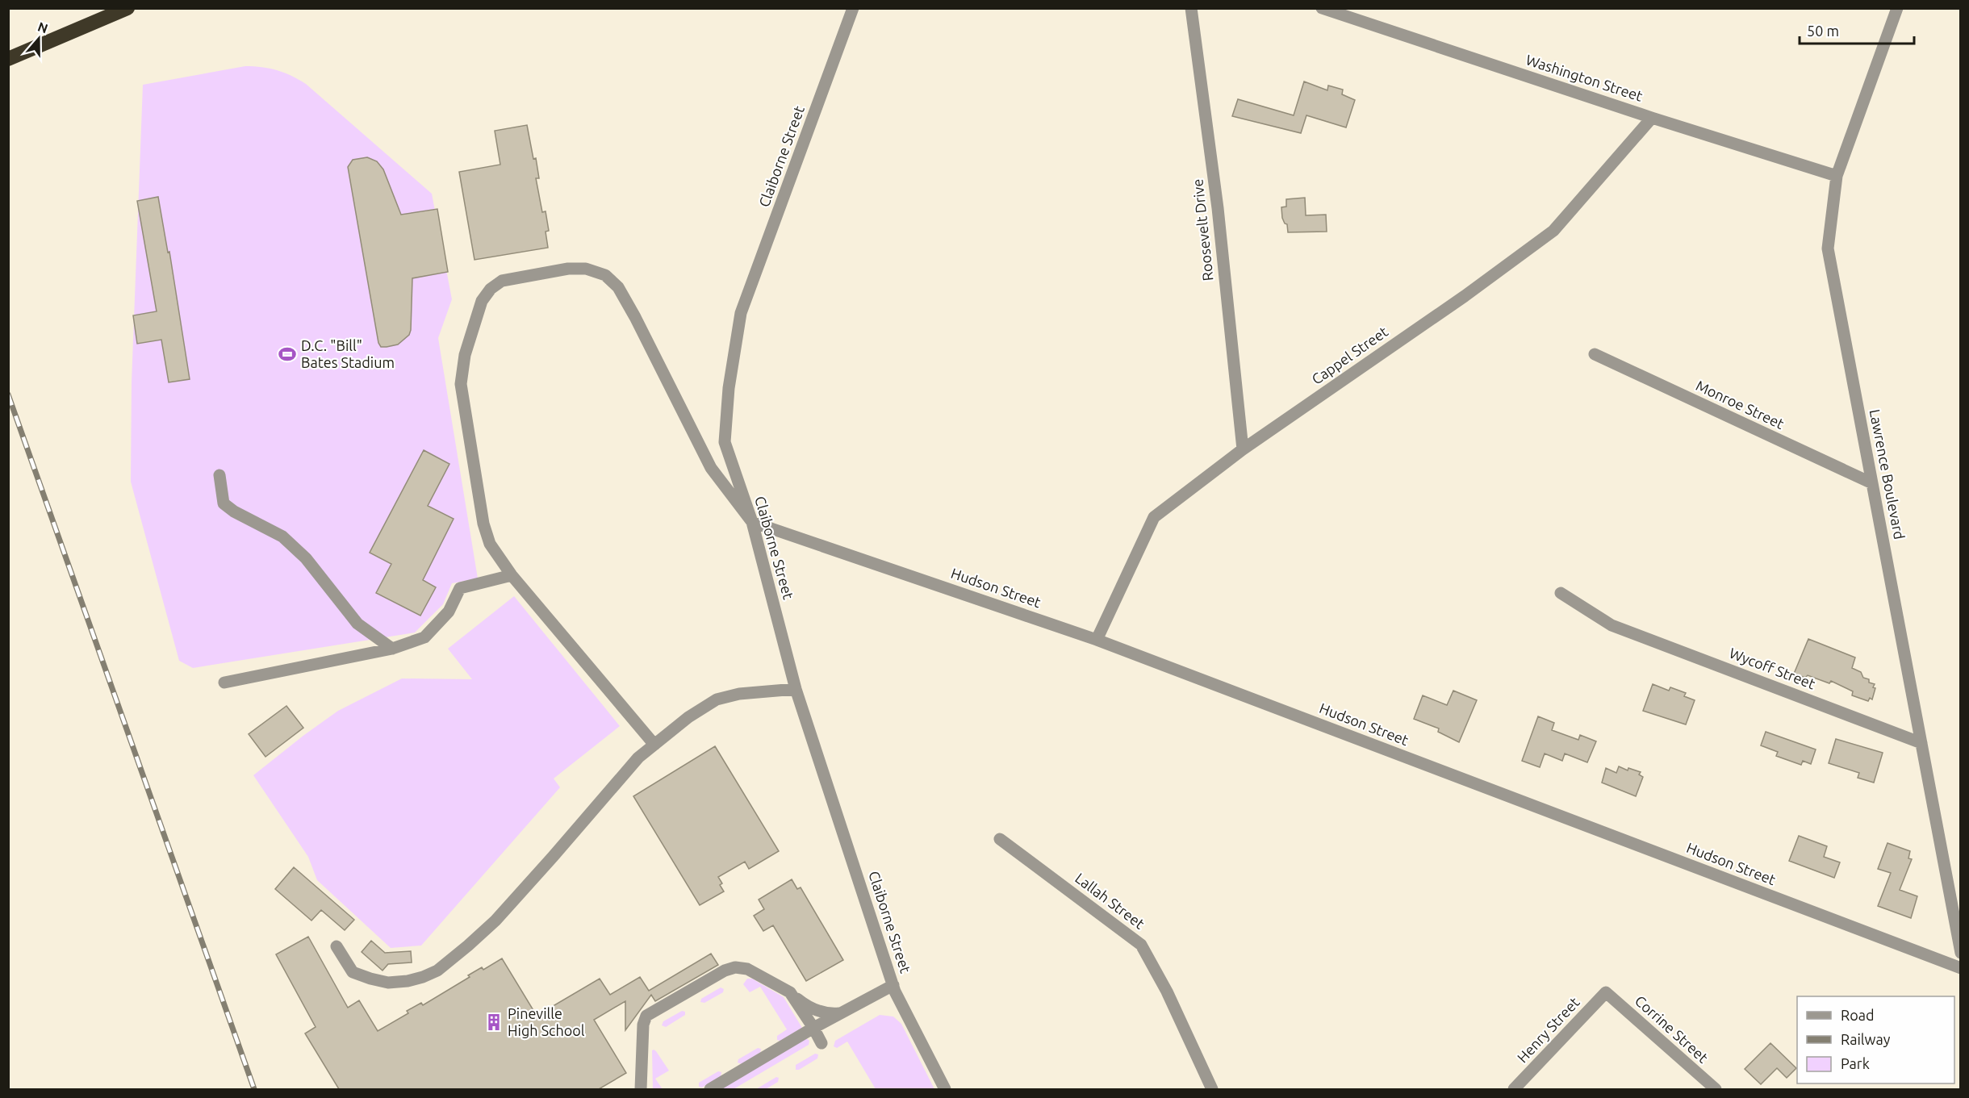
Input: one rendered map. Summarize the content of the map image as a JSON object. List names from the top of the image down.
{
  "streets": {
    "street": [
      "Washington Street",
      "Claiborne Street",
      "Roosevelt Drive",
      "Cappel Street",
      "Monroe Street",
      "Lawrence Boulevard",
      "Hudson Street",
      "Wycoff Street",
      "Lallah Street",
      "Corrine Street",
      "Henry Street"
    ]
  },
  "crossings": [
    ["Washington Street", "Cappel Street"],
    ["Washington Street", "Lawrence Boulevard"],
    ["Claiborne Street", "Hudson Street"],
    ["Roosevelt Drive", "Cappel Street"],
    ["Cappel Street", "Hudson Street"],
    ["Monroe Street", "Lawrence Boulevard"],
    ["Lawrence Boulevard", "Wycoff Street"],
    ["Corrine Street", "Henry Street"]
  ],
  "places": {
    "sports": ["D.C. \"Bill\" Bates Stadium"],
    "building": ["Pineville High School"]
  },
  "legend": ["Road", "Railway", "Park"],
  "scale_bar": "50 m",
  "north": "top"
}
